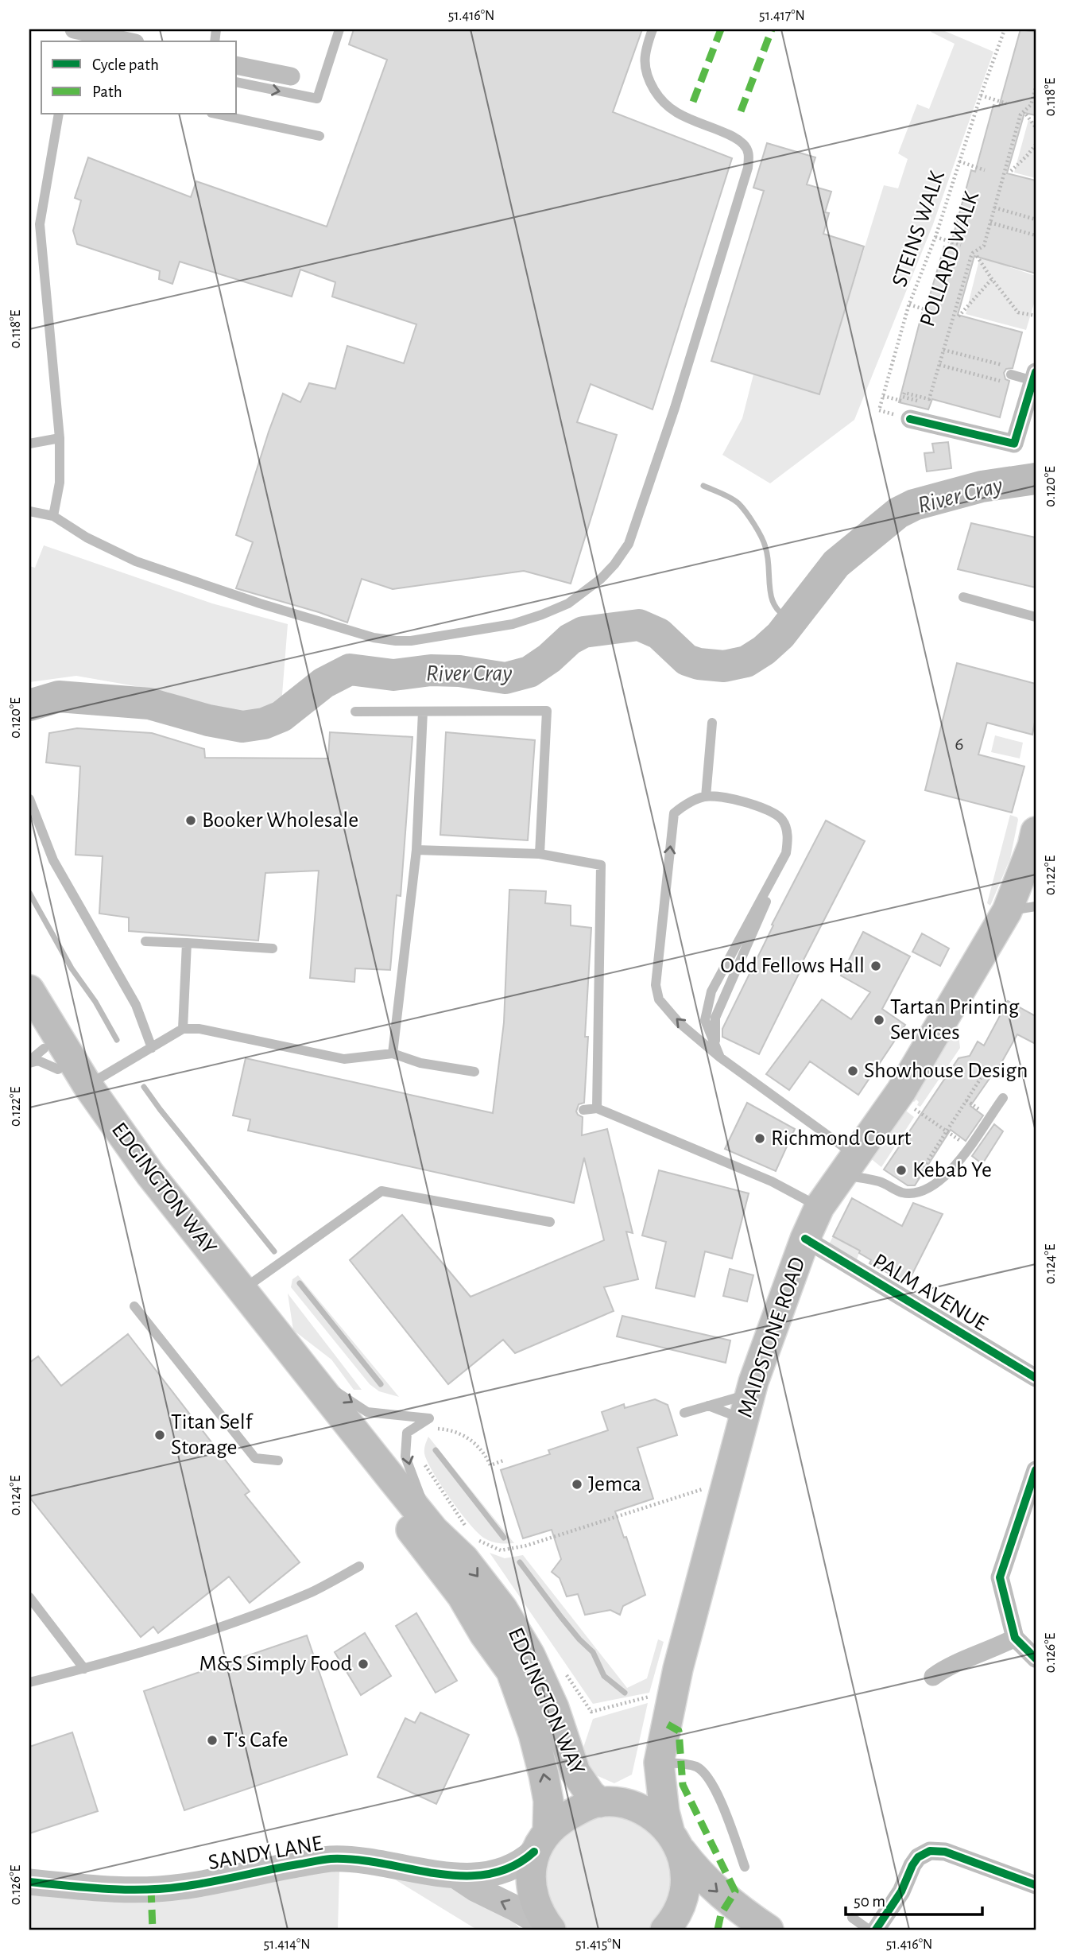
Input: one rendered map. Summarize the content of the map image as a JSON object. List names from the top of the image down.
{
  "streets": {
    "main road": ["EDGINGTON WAY", "MAIDSTONE ROAD"],
    "street": ["PALM AVENUE", "SANDY LANE"],
    "path": ["STEINS WALK", "POLLARD WALK"]
  },
  "crossings": [
    ["EDGINGTON WAY", "SANDY LANE"],
    ["PALM AVENUE", "MAIDSTONE ROAD"]
  ],
  "water": ["River Cray"],
  "places": [
    "Booker Wholesale",
    "Odd Fellows Hall",
    "Tartan Printing Services",
    "Showhouse Design",
    "Richmond Court",
    "Kebab Ye",
    "Titan Self Storage",
    "Jemca",
    "M&S Simply Food",
    "T's Cafe"
  ],
  "house_numbers": ["6"],
  "legend": ["Cycle path", "Path"],
  "scale_bar": "50 m",
  "coordinates": [
    "51.416°N",
    "51.417°N",
    "0.118°E",
    "0.120°E",
    "0.122°E",
    "0.124°E",
    "0.126°E",
    "51.414°N",
    "51.415°N"
  ]
}
